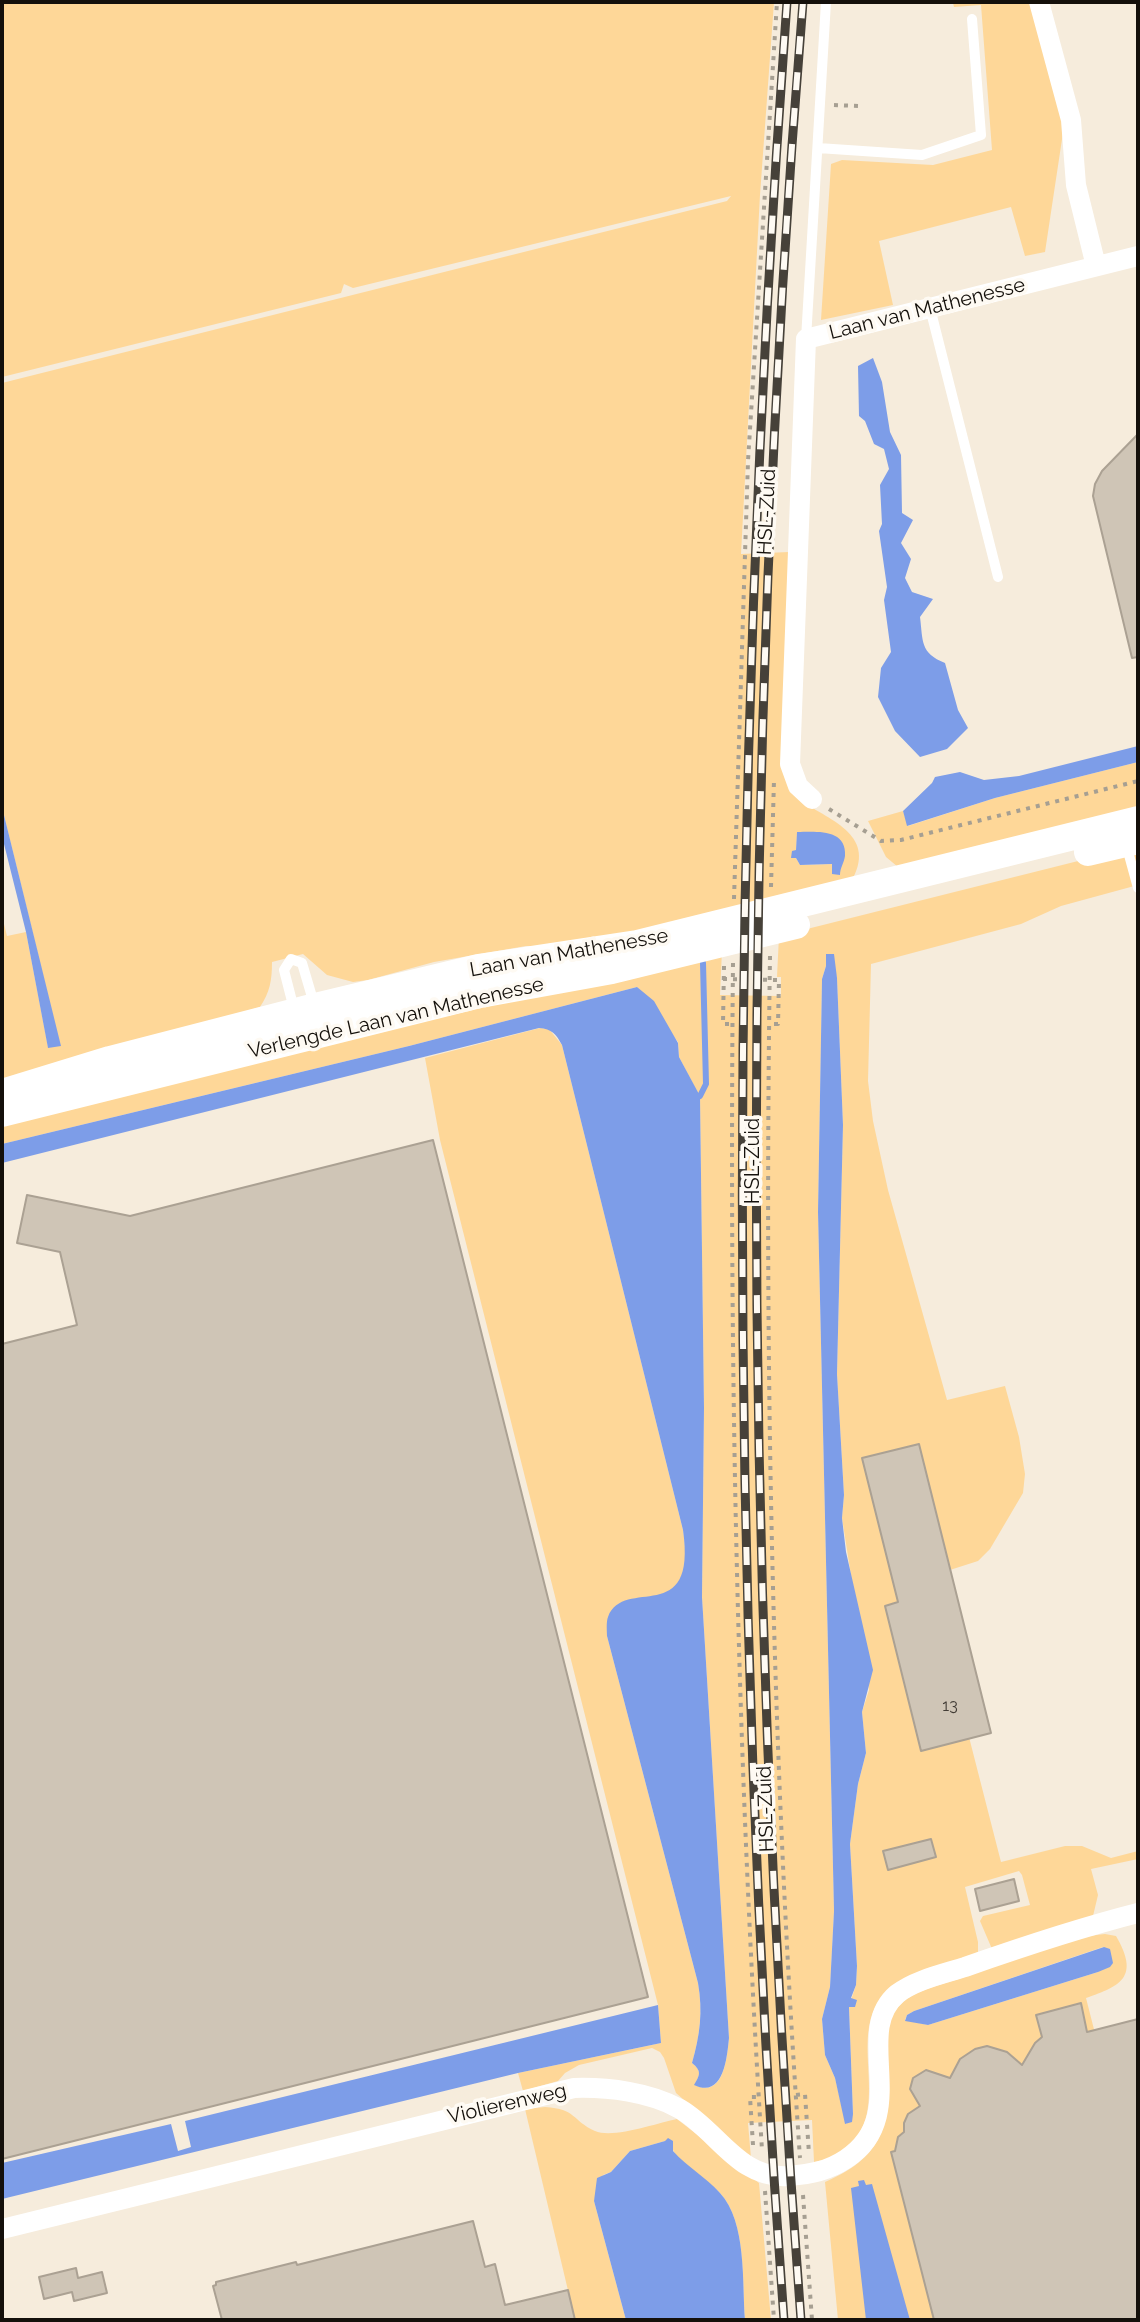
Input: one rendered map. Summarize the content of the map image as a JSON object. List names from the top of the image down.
{
  "streets": {
    "street": ["Laan van Mathenesse", "Verlengde Laan van Mathenesse", "Violierenweg"],
    "path": ["HSL-Zuid"]
  },
  "crossings": [
    ["Laan van Mathenesse", "Verlengde Laan van Mathenesse"]
  ],
  "house_numbers": ["13"]
}
